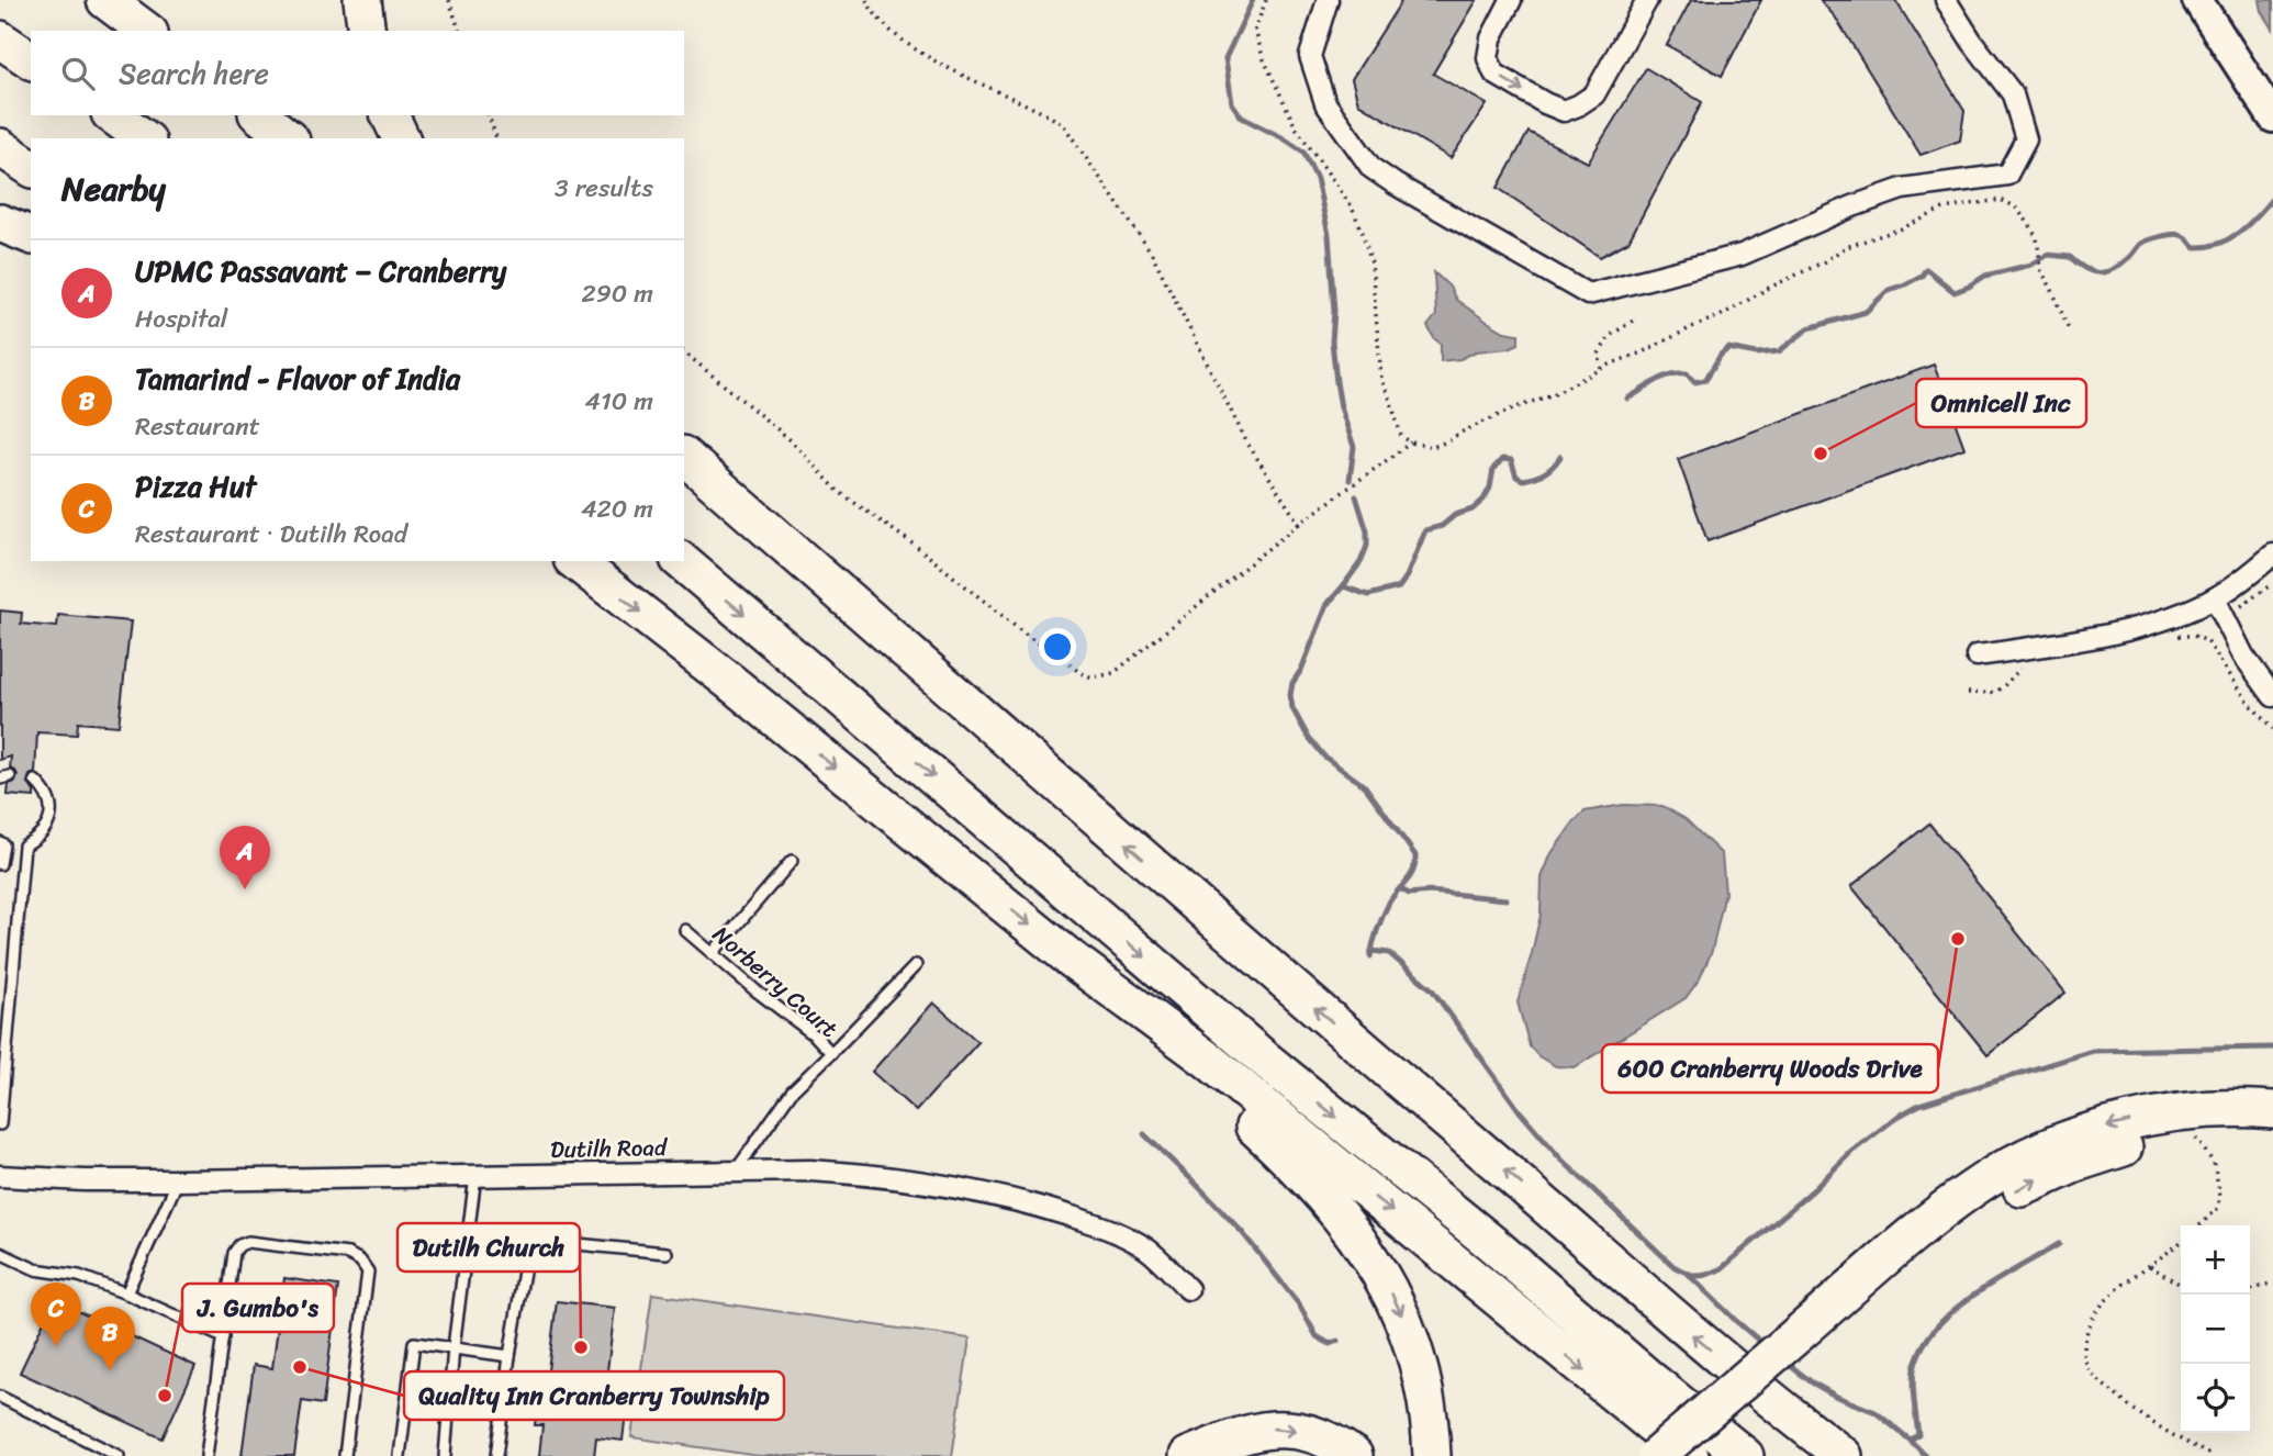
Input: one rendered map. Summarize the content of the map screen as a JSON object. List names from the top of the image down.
{
  "streets": {
    "street": ["Dutilh Road"],
    "lane": ["Norberry Court"]
  },
  "crossings": [
    ["Norberry Court", "Dutilh Road"]
  ],
  "places": [
    "Omnicell Inc",
    "600 Cranberry Woods Drive",
    "Dutilh Church",
    "Quality Inn Cranberry Township",
    "J. Gumbo's"
  ],
  "page": {
    "search": "Search here",
    "heading": ["Nearby", "3 results"],
    "list": [
      {
        "mark": "A",
        "name": "UPMC Passavant – Cranberry",
        "note": "Hospital",
        "value": "290 m"
      },
      {
        "mark": "B",
        "name": "Tamarind - Flavor of India",
        "note": "Restaurant",
        "value": "410 m"
      },
      {
        "mark": "C",
        "name": "Pizza Hut",
        "note": "Restaurant · Dutilh Road",
        "value": "420 m"
      }
    ],
    "pins": ["A", "C", "B"],
    "map_buttons": ["+", "−"]
  }
}
